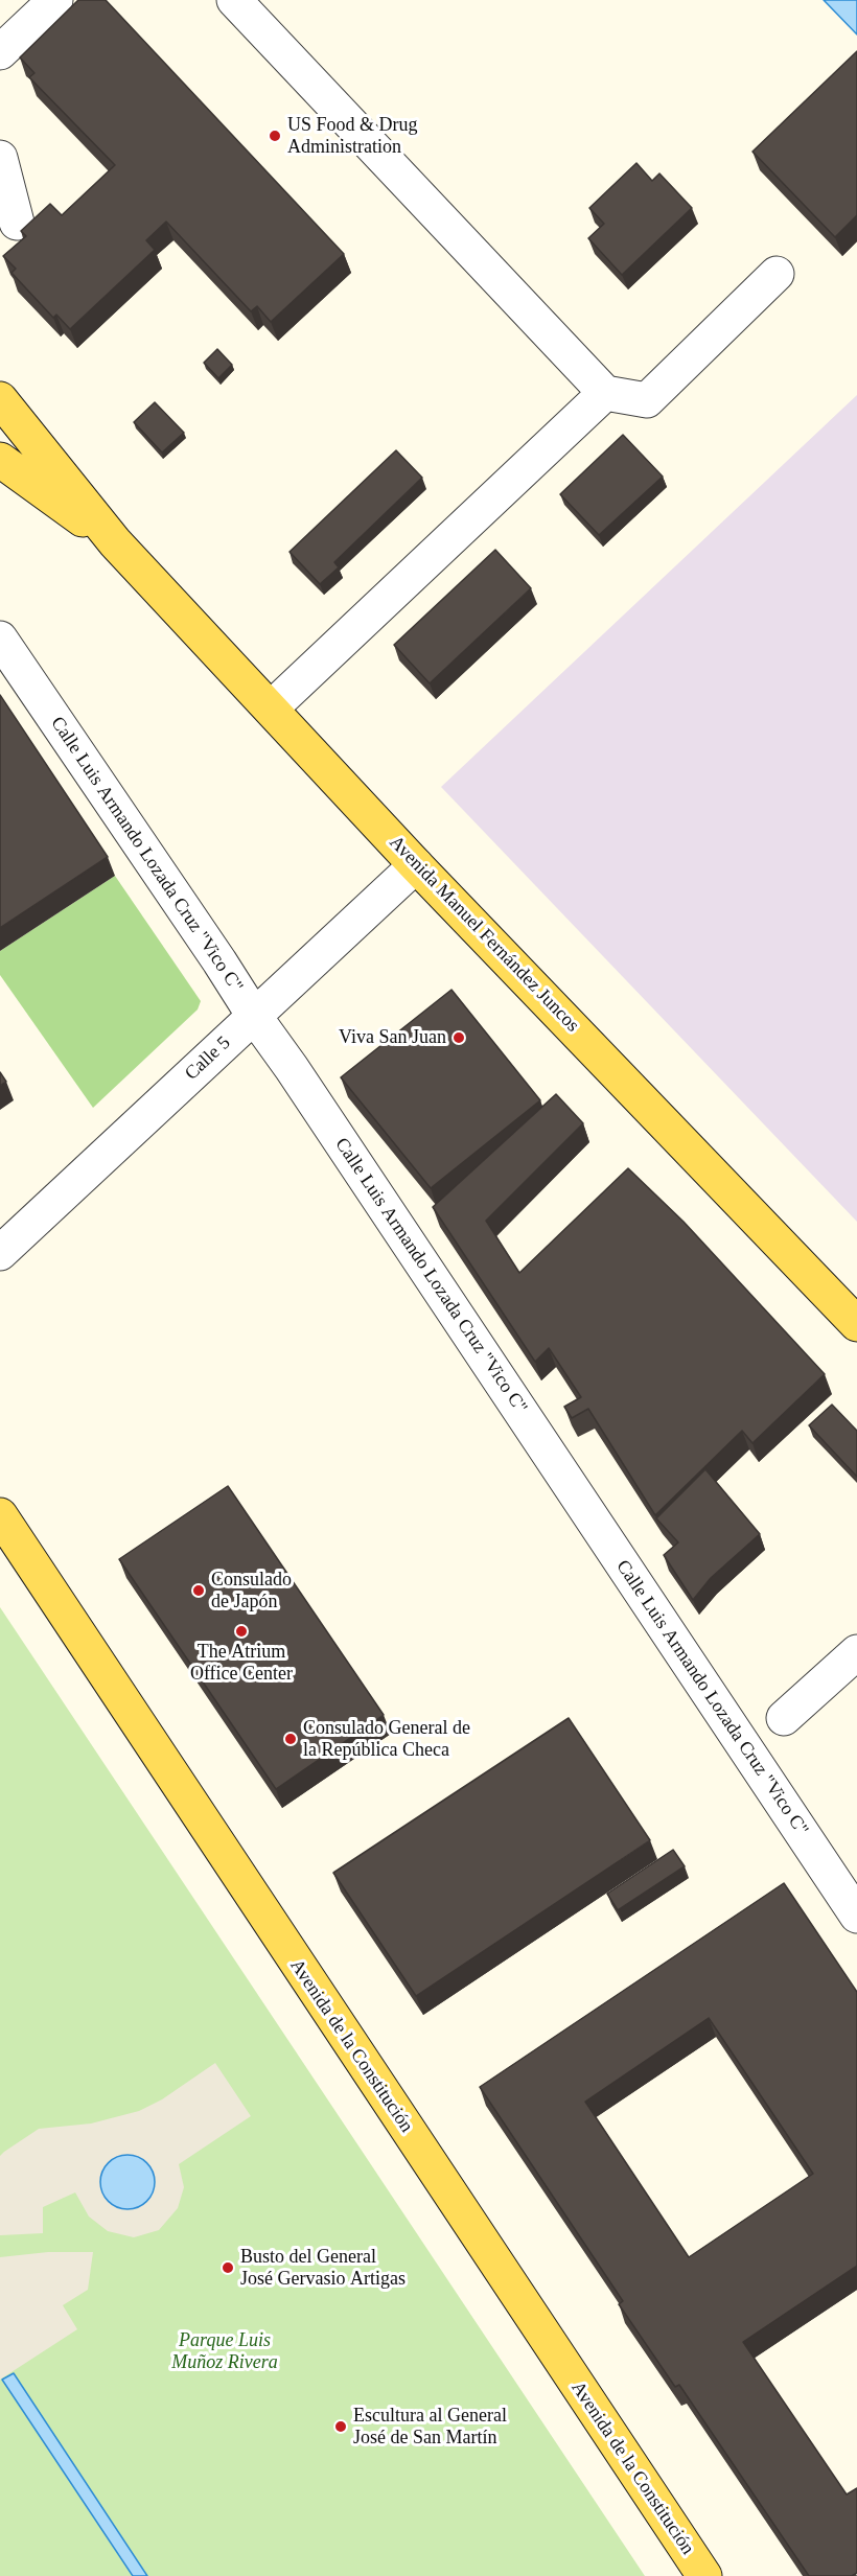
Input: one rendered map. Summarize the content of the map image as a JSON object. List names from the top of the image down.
{
  "streets": {
    "main road": ["Avenida Manuel Fernández Juncos", "Avenida de la Constitución"],
    "street": ["Calle Luis Armando Lozada Cruz \"Vico C\"", "Calle 5"]
  },
  "crossings": [
    ["Calle Luis Armando Lozada Cruz \"Vico C\"", "Calle 5"],
    ["Avenida Manuel Fernández Juncos", "Calle 5"]
  ],
  "parks": ["Parque Luis Muñoz Rivera"],
  "places": [
    "US Food & Drug Administration",
    "Viva San Juan",
    "Consulado de Japón",
    "The Atrium Office Center",
    "Consulado General de la República Checa",
    "Busto del General José Gervasio Artigas",
    "Escultura al General José de San Martín"
  ]
}
